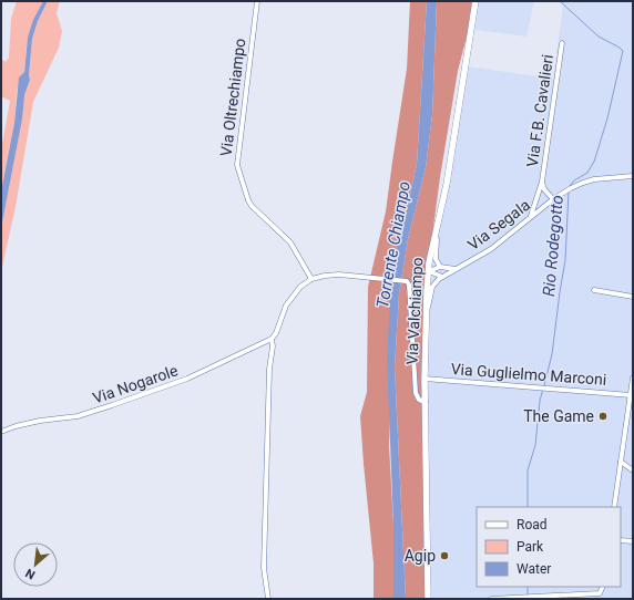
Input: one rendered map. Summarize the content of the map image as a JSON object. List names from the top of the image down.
{
  "streets": {
    "main road": ["Via Valchiampo"],
    "street": [
      "Via Oltrechiampo",
      "Via F.B. Cavalieri",
      "Via Segala",
      "Via Guglielmo Marconi",
      "Via Nogarole"
    ]
  },
  "crossings": [
    ["Via F.B. Cavalieri", "Via Segala"],
    ["Via Valchiampo", "Via Guglielmo Marconi"]
  ],
  "water": ["Torrente Chiampo", "Rio Rodegotto"],
  "places": ["The Game", "Agip"],
  "legend": ["Road", "Park", "Water"],
  "north": "bottom left"
}
